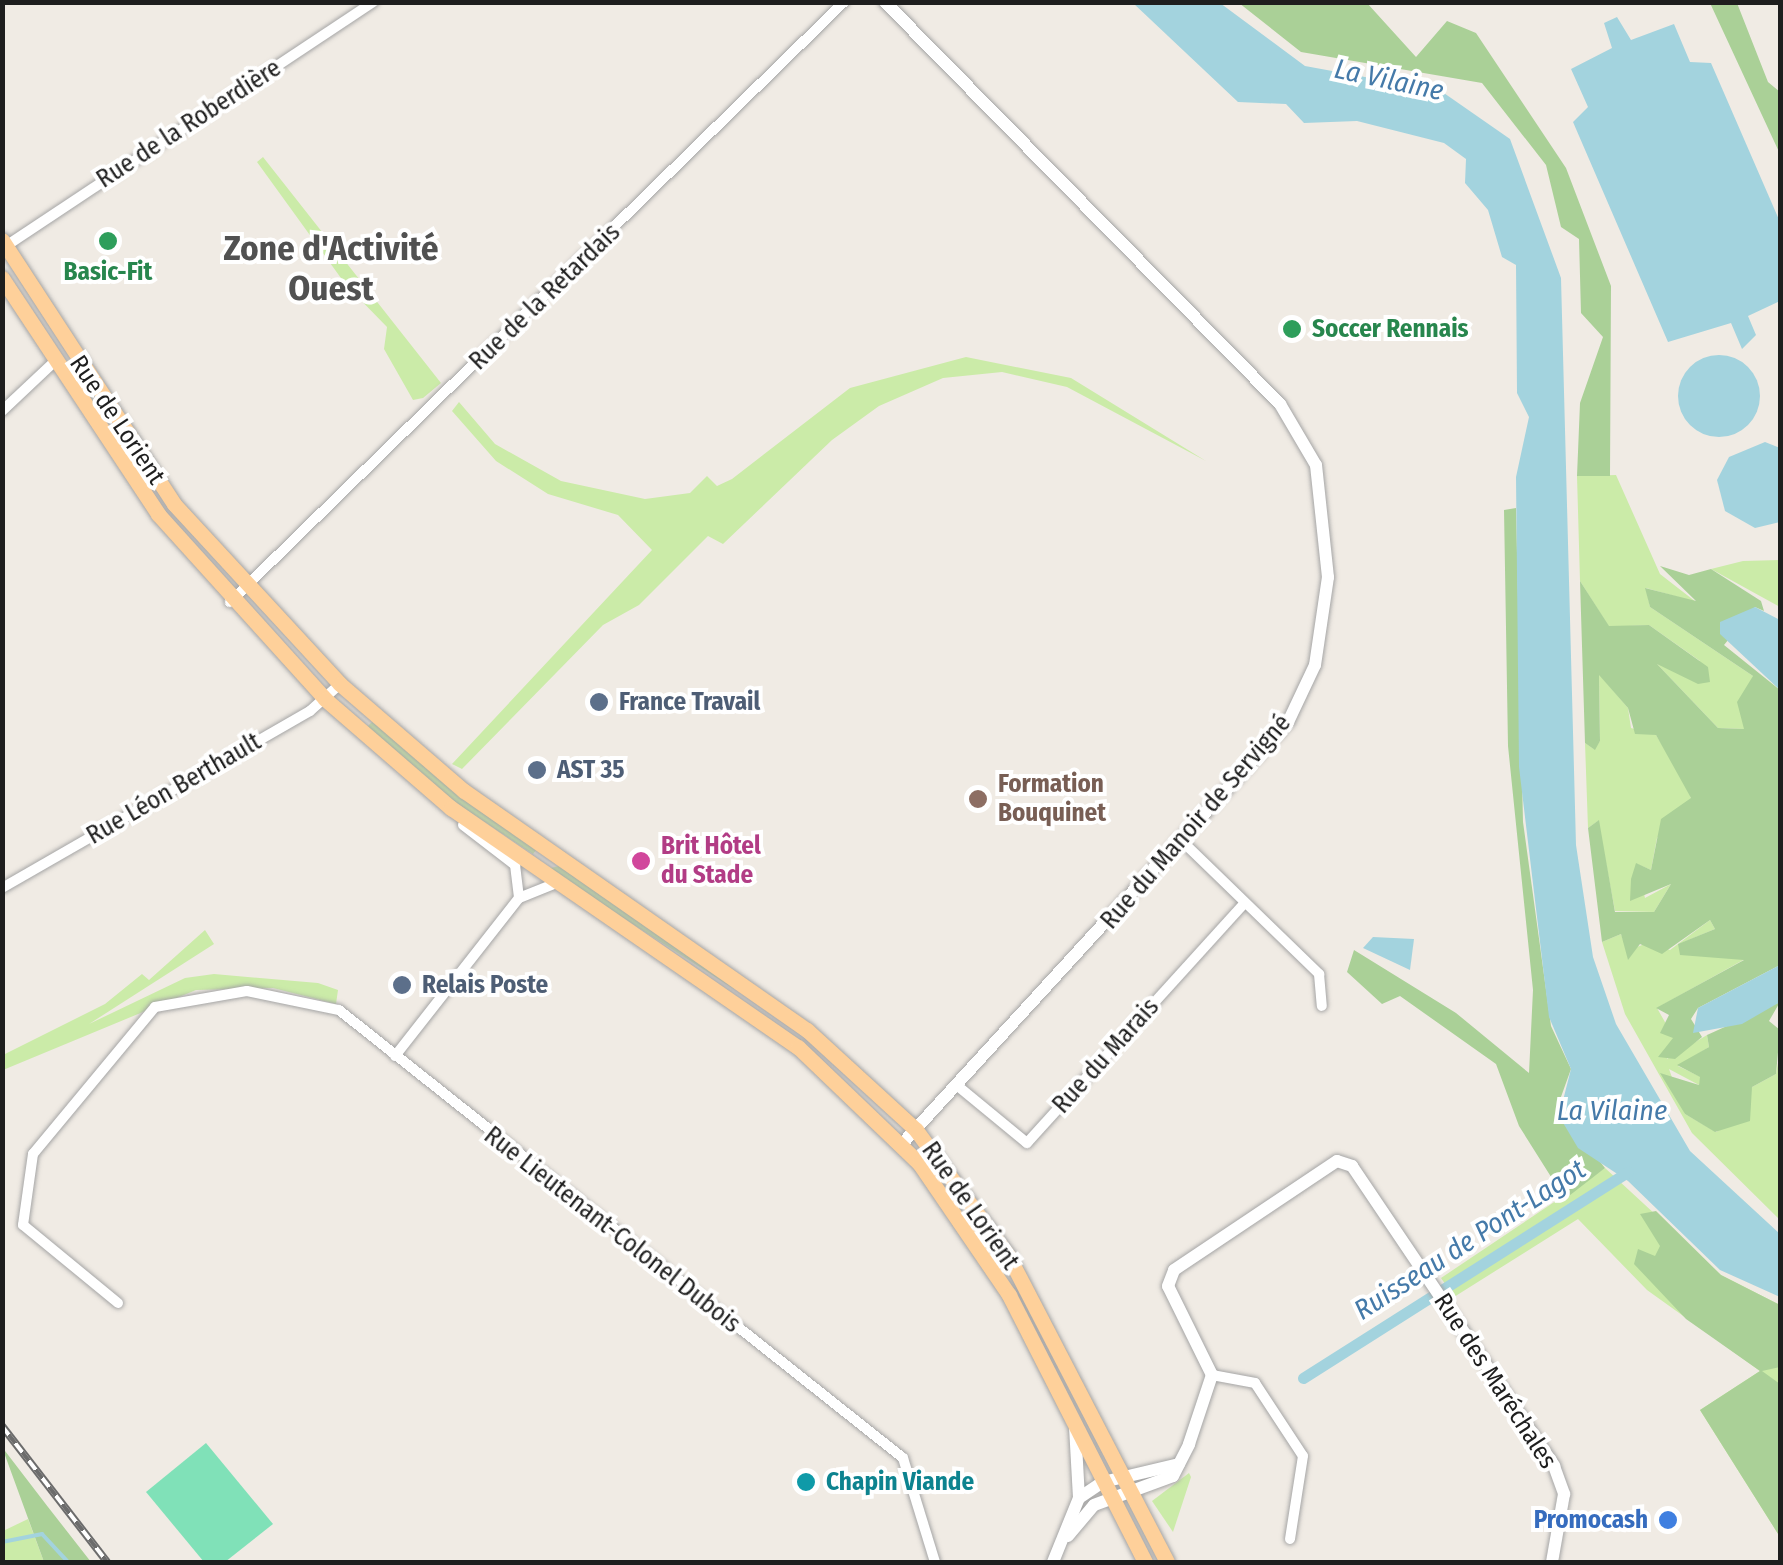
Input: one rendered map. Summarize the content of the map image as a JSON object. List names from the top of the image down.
{
  "streets": {
    "main road": ["Rue de Lorient"],
    "street": [
      "Rue de la Roberdière",
      "Rue de la Retardais",
      "Rue Léon Berthault",
      "Rue du Manoir de Servigné",
      "Rue du Marais",
      "Rue Lieutenant-Colonel Dubois",
      "Rue des Maréchales"
    ]
  },
  "crossings": [
    ["Rue de la Roberdière", "Rue de Lorient"],
    ["Rue de la Retardais", "Rue de Lorient"],
    ["Rue de Lorient", "Rue Léon Berthault"],
    ["Rue de Lorient", "Rue du Manoir de Servigné"],
    ["Rue du Manoir de Servigné", "Rue du Marais"]
  ],
  "districts": ["Zone d'Activité Ouest"],
  "water": ["La Vilaine", "Ruisseau de Pont-Lagot"],
  "places": [
    "Basic-Fit",
    "Soccer Rennais",
    "France Travail",
    "AST 35",
    "Formation Bouquinet",
    "Brit Hôtel du Stade",
    "Relais Poste",
    "Chapin Viande",
    "Promocash"
  ]
}
